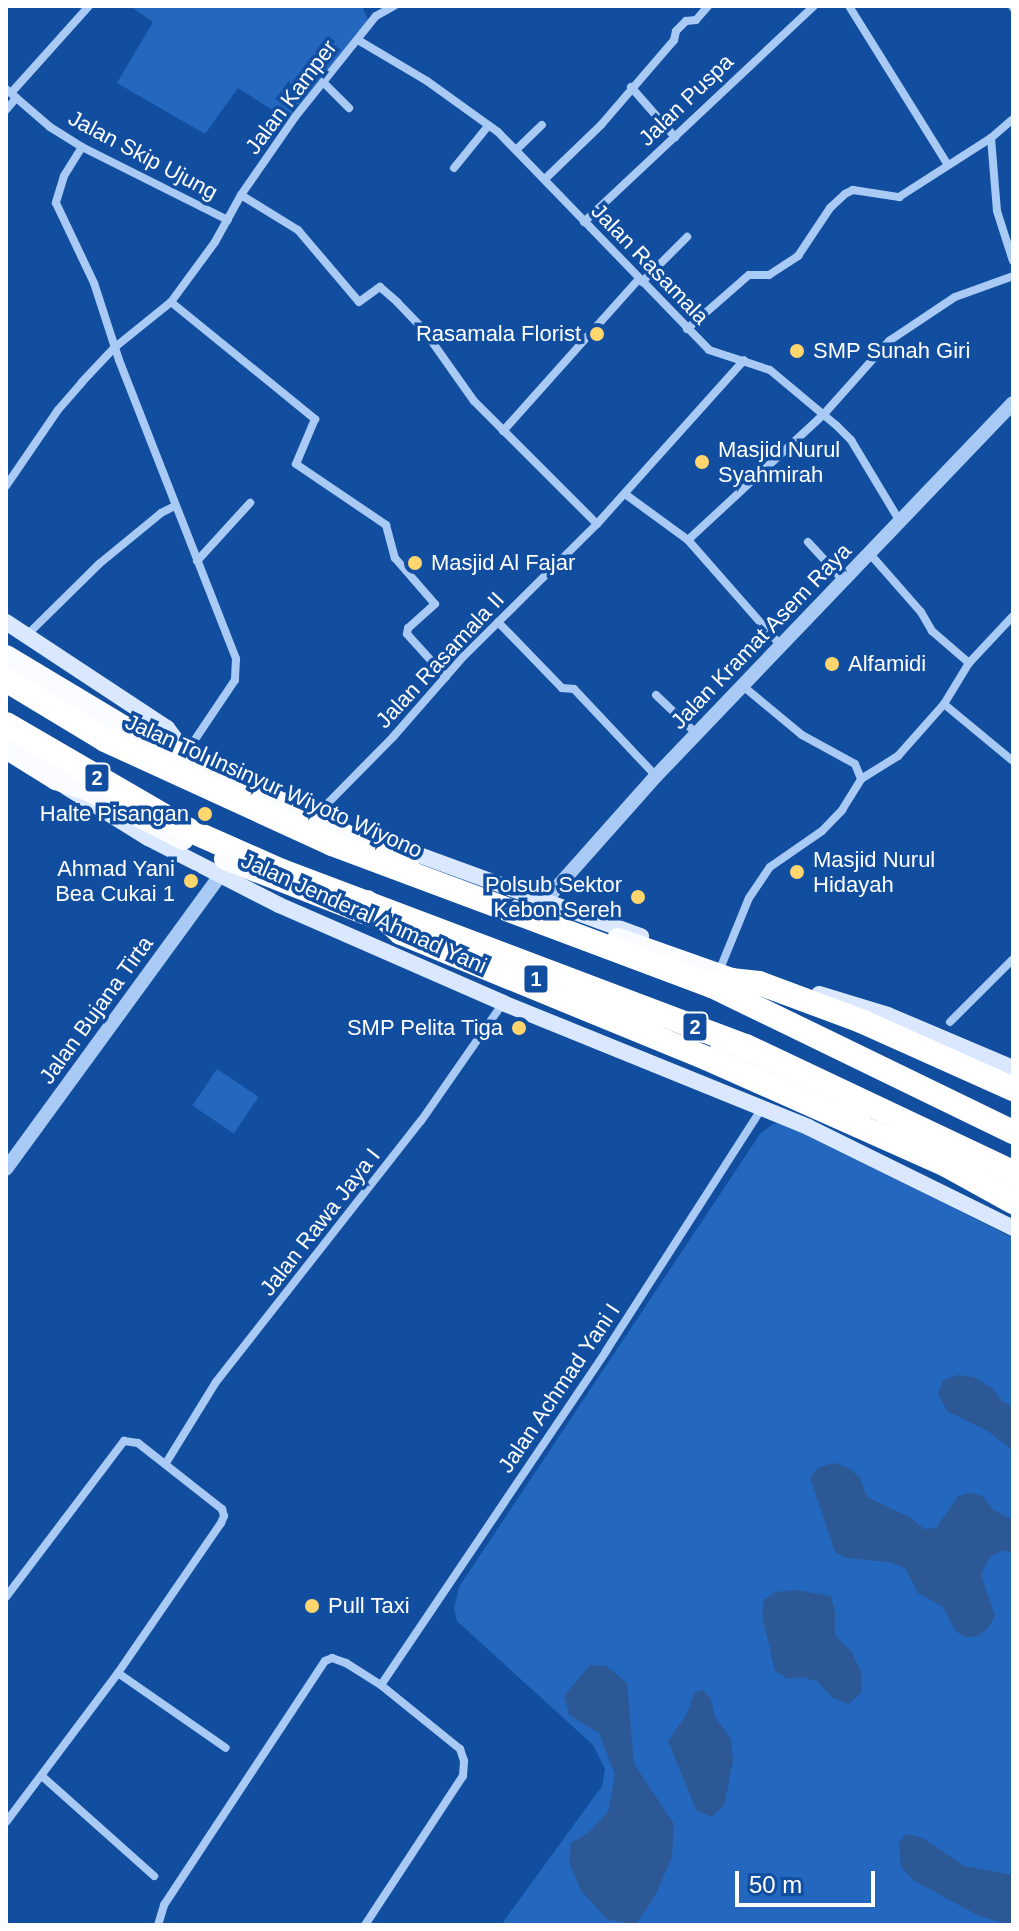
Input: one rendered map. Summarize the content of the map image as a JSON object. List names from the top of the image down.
{
  "streets": {
    "highway": [
      "2",
      "Jalan Tol Insinyur Wiyoto Wiyono",
      "Jalan Jenderal Ahmad Yani",
      "1"
    ],
    "street": [
      "Jalan Kamper",
      "Jalan Puspa",
      "Jalan Skip Ujung",
      "Jalan Rasamala",
      "Jalan Kramat Asem Raya",
      "Jalan Rasamala II",
      "Jalan Bujana Tirta",
      "Jalan Rawa Jaya I",
      "Jalan Achmad Yani I"
    ]
  },
  "crossings": [
    ["Jalan Kamper", "Jalan Skip Ujung"],
    ["Jalan Kamper", "Jalan Rasamala"],
    ["Jalan Puspa", "Jalan Rasamala"],
    ["Jalan Rasamala", "Jalan Kramat Asem Raya"],
    ["Jalan Rasamala", "Jalan Rasamala II"],
    ["Jalan Jenderal Ahmad Yani", "Jalan Bujana Tirta"],
    ["Jalan Jenderal Ahmad Yani", "Jalan Rawa Jaya I"],
    ["Jalan Jenderal Ahmad Yani", "Jalan Achmad Yani I"]
  ],
  "places": [
    "Rasamala Florist",
    "SMP Sunah Giri",
    "Masjid Nurul Syahmirah",
    "Masjid Al Fajar",
    "Alfamidi",
    "Halte Pisangan",
    "Masjid Nurul Hidayah",
    "Ahmad Yani Bea Cukai 1",
    "Polsub Sektor Kebon Sereh",
    "SMP Pelita Tiga",
    "Pull Taxi"
  ],
  "scale_bar": "50 m"
}
